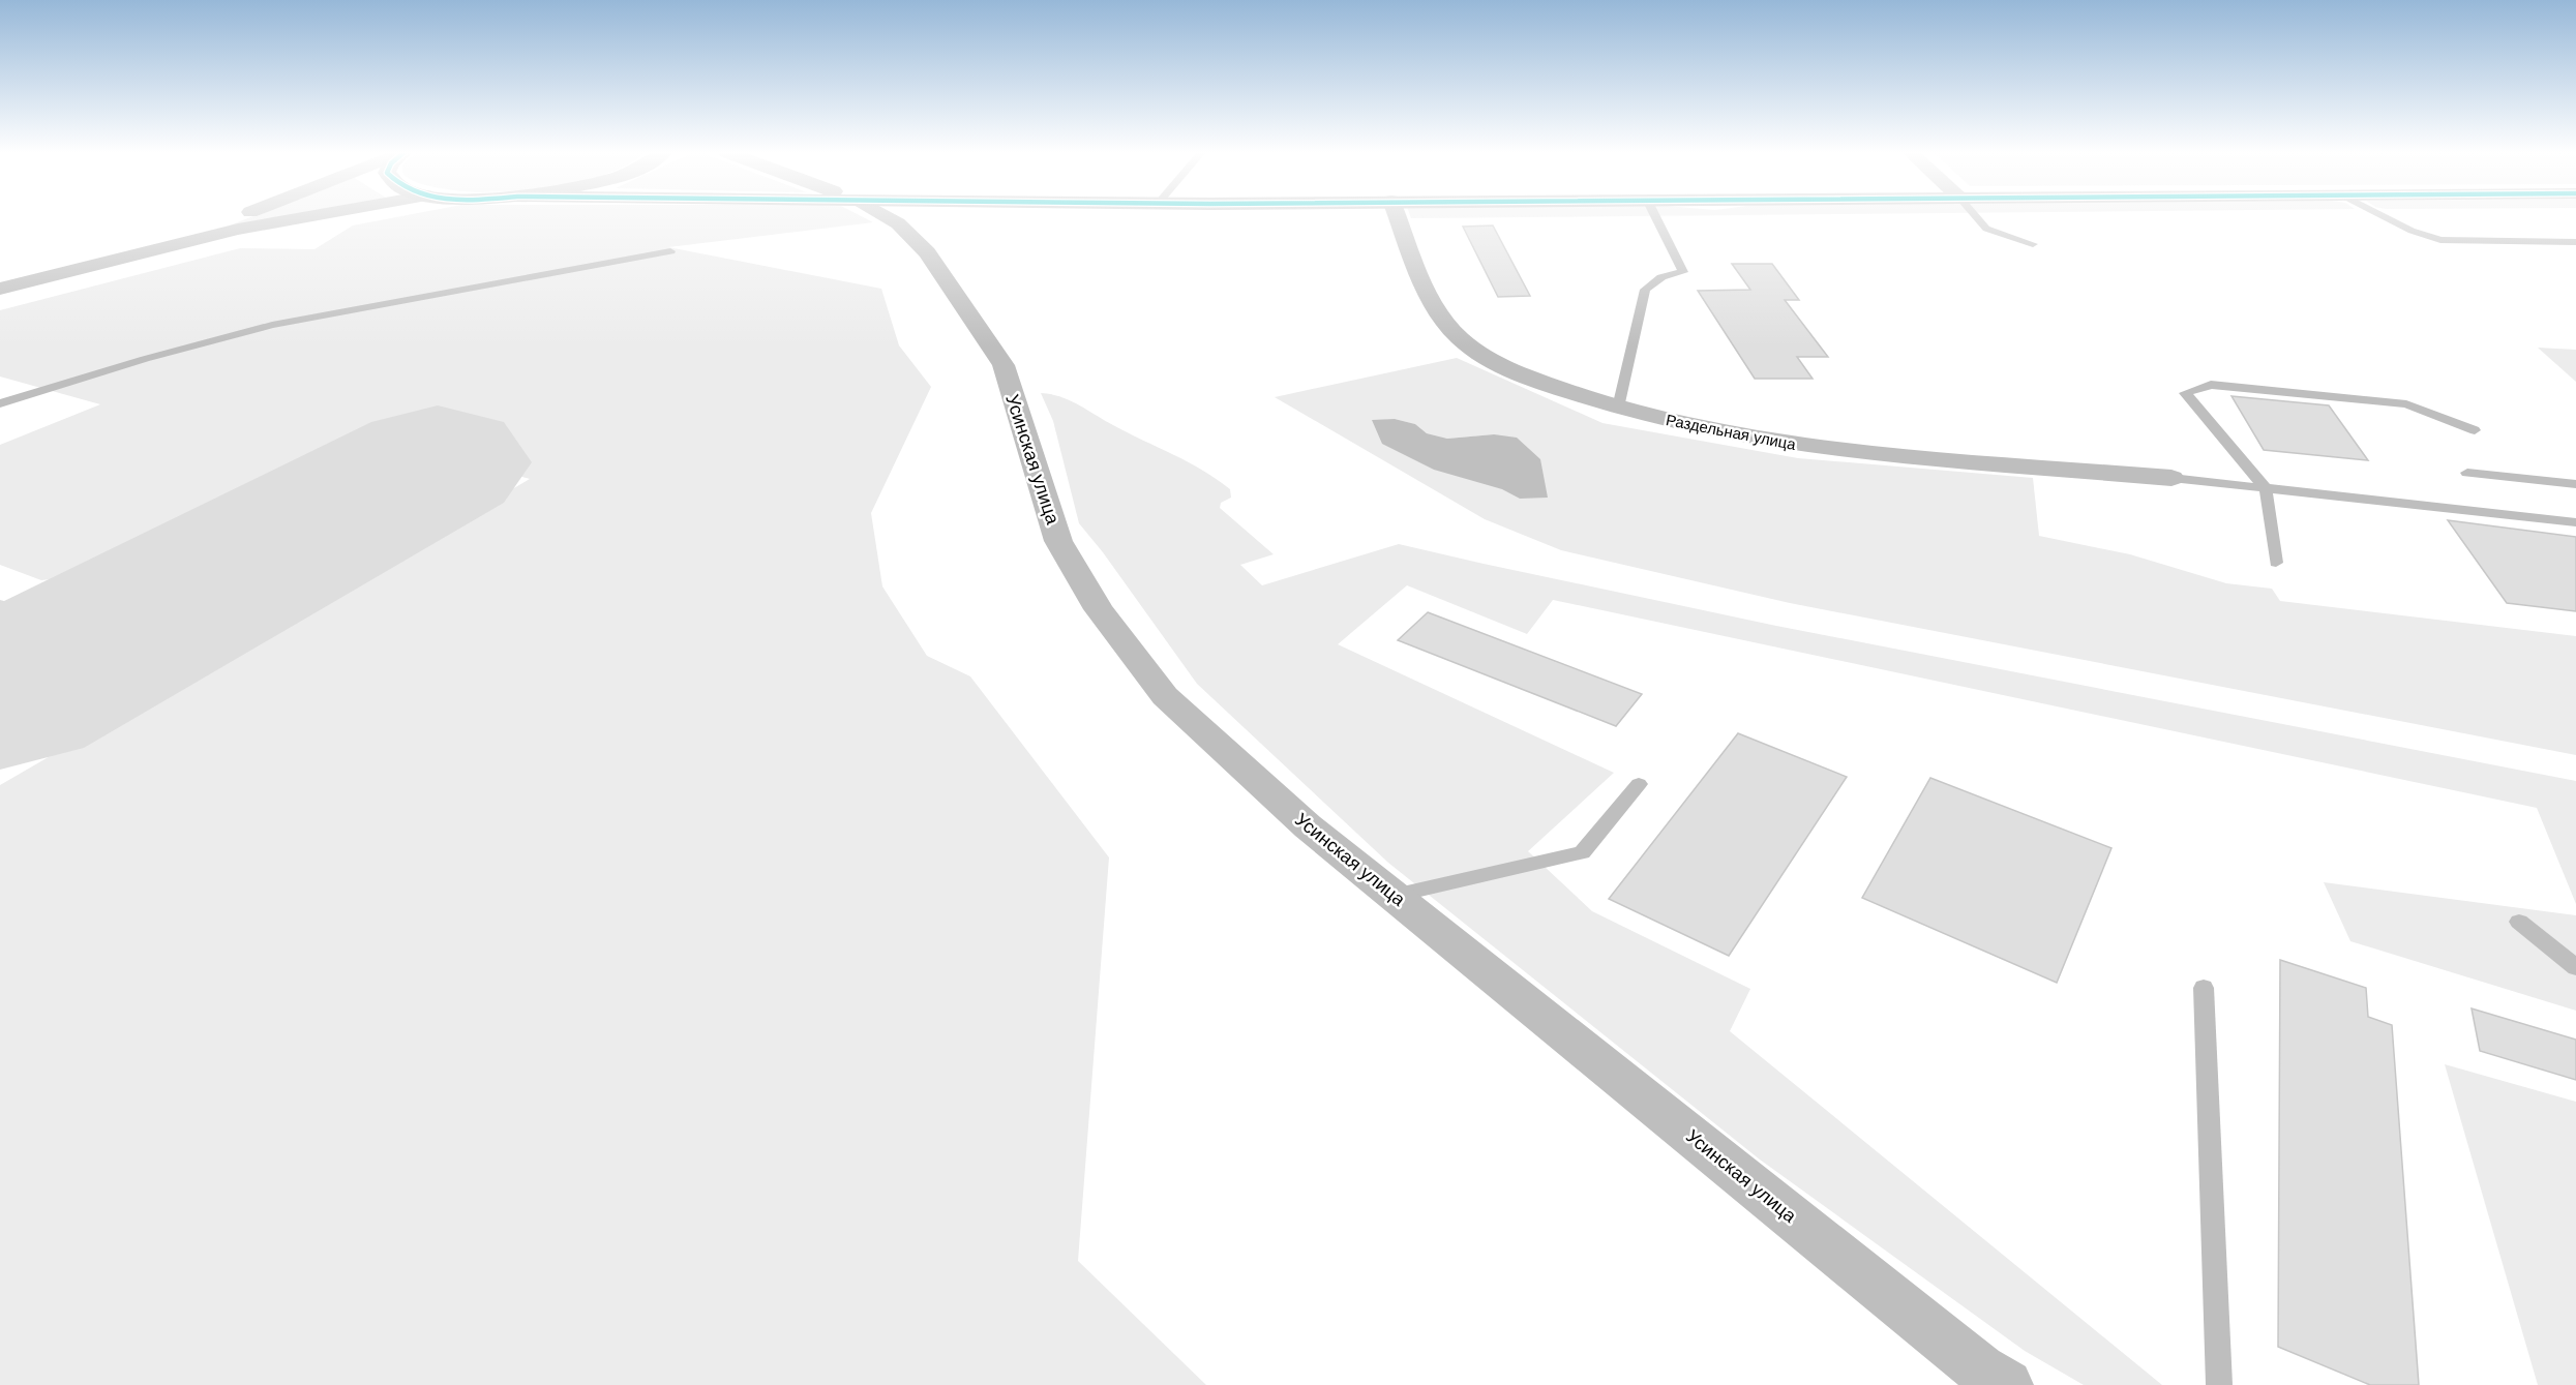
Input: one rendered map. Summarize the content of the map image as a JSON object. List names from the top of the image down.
{
  "streets": {
    "street": ["Раздельная улица", "Усинская улица"]
  }
}
